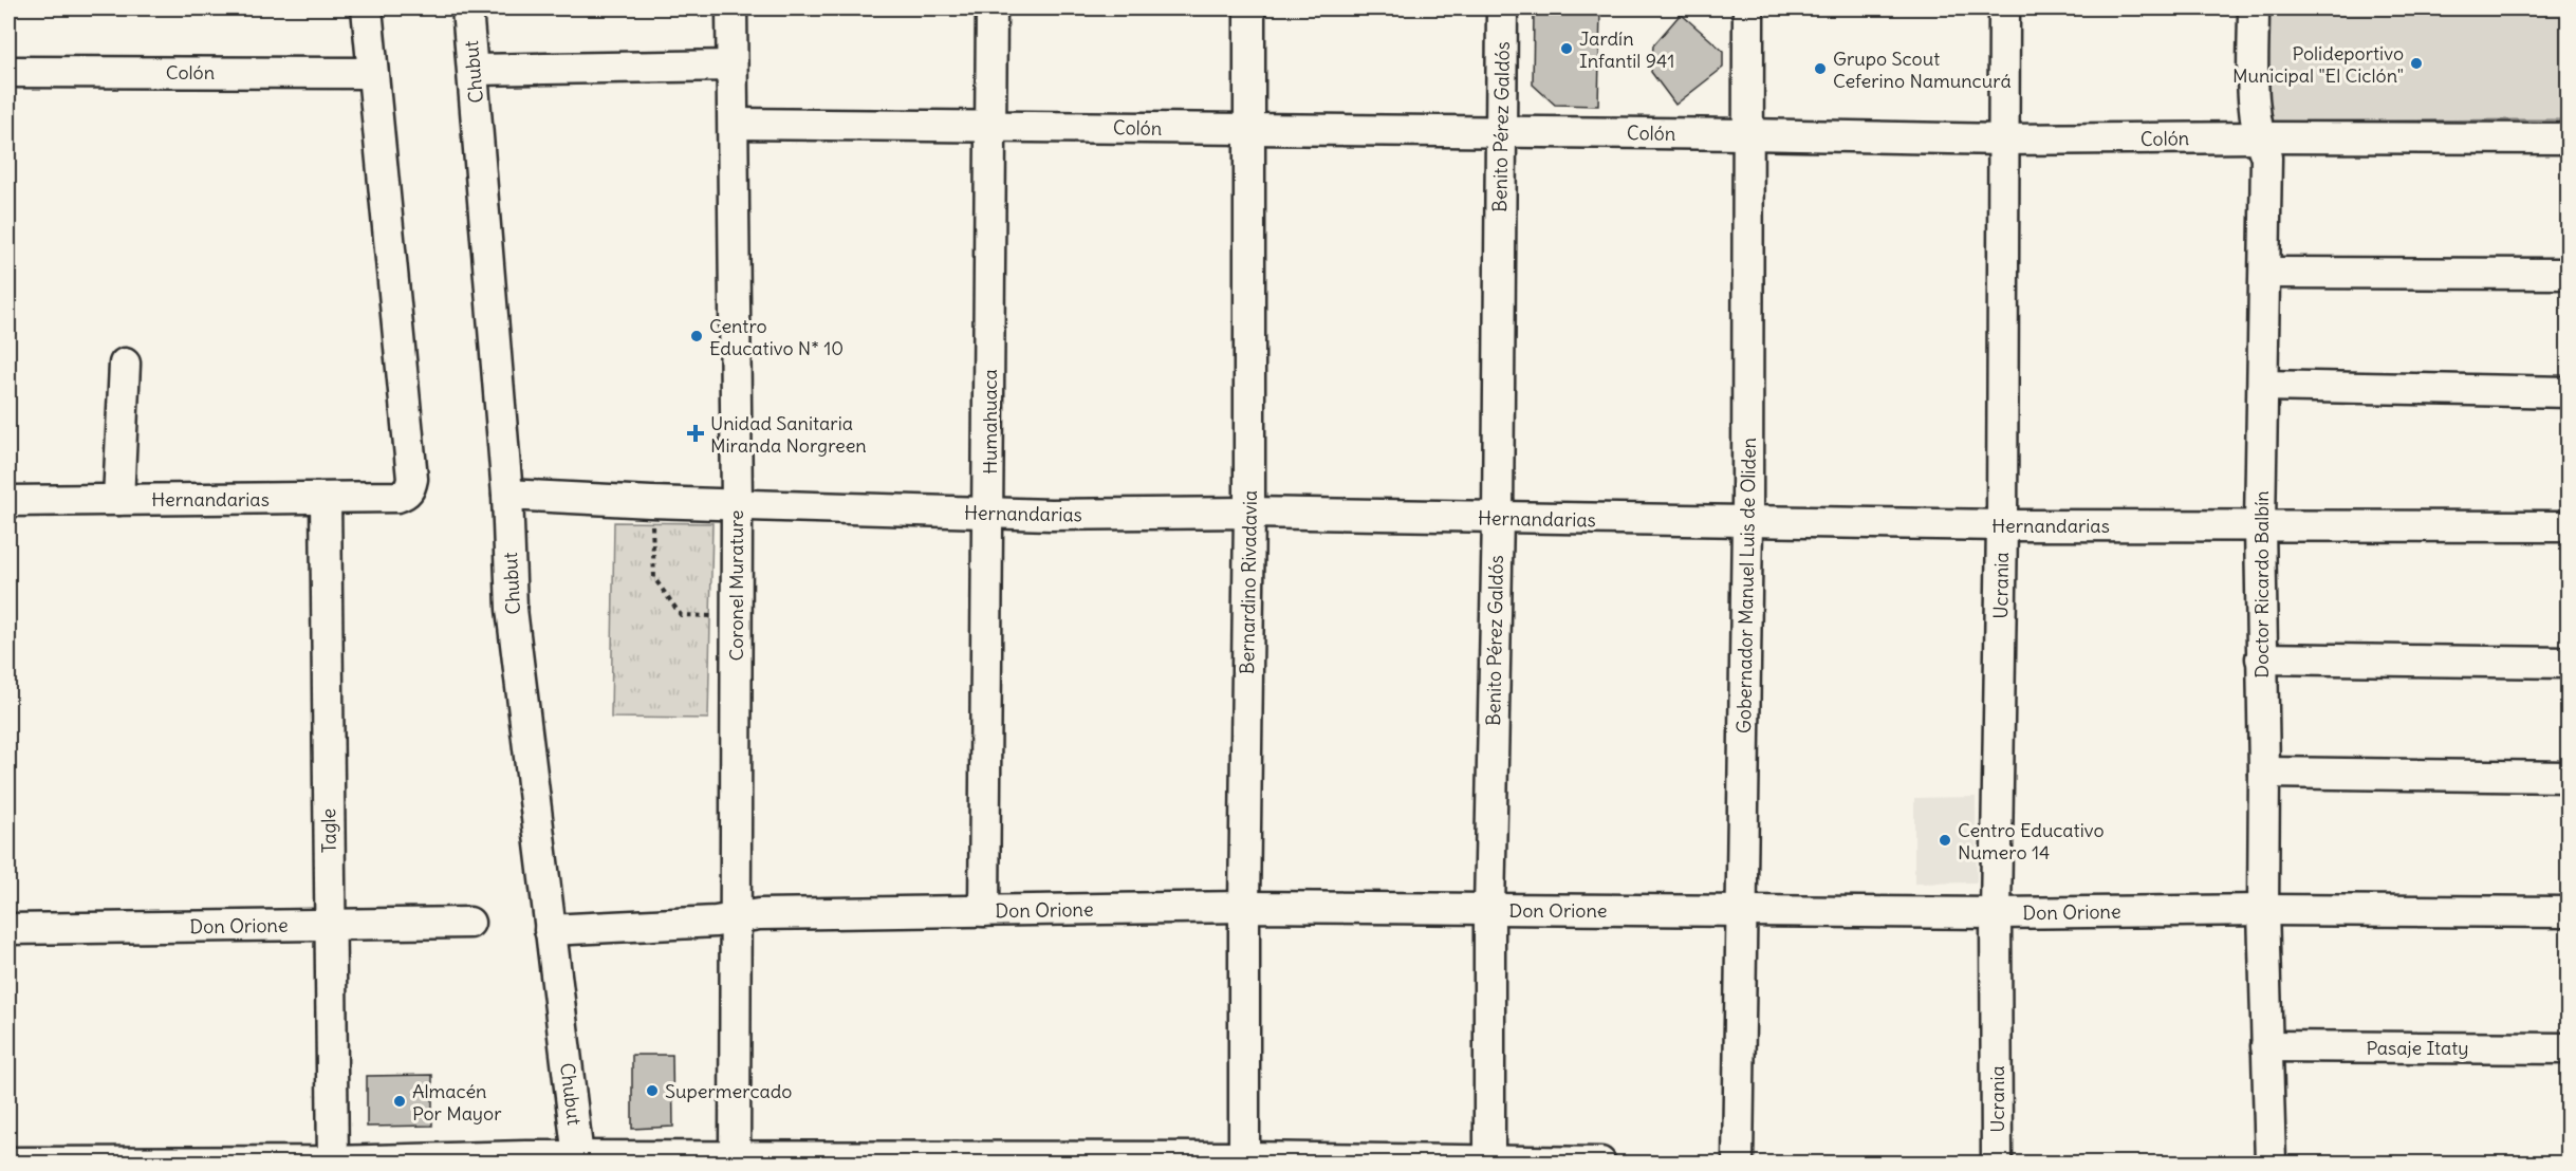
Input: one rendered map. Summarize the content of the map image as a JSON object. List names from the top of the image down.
{
  "streets": {
    "street": [
      "Colón",
      "Chubut",
      "Benito Pérez Galdós",
      "Humahuaca",
      "Hernandarias",
      "Bernardino Rivadavia",
      "Doctor Ricardo Balbín",
      "Coronel Murature",
      "Gobernador Manuel Luis de Oliden",
      "Ucrania",
      "Tagle",
      "Don Orione",
      "Pasaje Itaty"
    ]
  },
  "crossings": [
    ["Colón", "Benito Pérez Galdós"],
    ["Colón", "Humahuaca"],
    ["Colón", "Hernandarias"],
    ["Colón", "Bernardino Rivadavia"],
    ["Colón", "Doctor Ricardo Balbín"],
    ["Colón", "Coronel Murature"],
    ["Colón", "Gobernador Manuel Luis de Oliden"],
    ["Colón", "Ucrania"],
    ["Chubut", "Hernandarias"],
    ["Chubut", "Don Orione"],
    ["Benito Pérez Galdós", "Hernandarias"],
    ["Benito Pérez Galdós", "Don Orione"],
    ["Humahuaca", "Hernandarias"],
    ["Humahuaca", "Don Orione"],
    ["Hernandarias", "Bernardino Rivadavia"],
    ["Hernandarias", "Doctor Ricardo Balbín"],
    ["Hernandarias", "Coronel Murature"],
    ["Hernandarias", "Gobernador Manuel Luis de Oliden"],
    ["Hernandarias", "Ucrania"],
    ["Hernandarias", "Tagle"],
    ["Bernardino Rivadavia", "Don Orione"],
    ["Doctor Ricardo Balbín", "Don Orione"],
    ["Doctor Ricardo Balbín", "Pasaje Itaty"],
    ["Coronel Murature", "Don Orione"],
    ["Gobernador Manuel Luis de Oliden", "Don Orione"],
    ["Ucrania", "Don Orione"],
    ["Tagle", "Don Orione"]
  ],
  "places": {
    "other": [
      "Jardín Infantil 941",
      "Polideportivo Municipal \"El Ciclón\"",
      "Grupo Scout Ceferino Namuncurá",
      "Centro Educativo N* 10",
      "Centro Educativo Numero 14",
      "Supermercado",
      "Almacén Por Mayor"
    ],
    "health": ["Unidad Sanitaria Miranda Norgreen"]
  }
}
